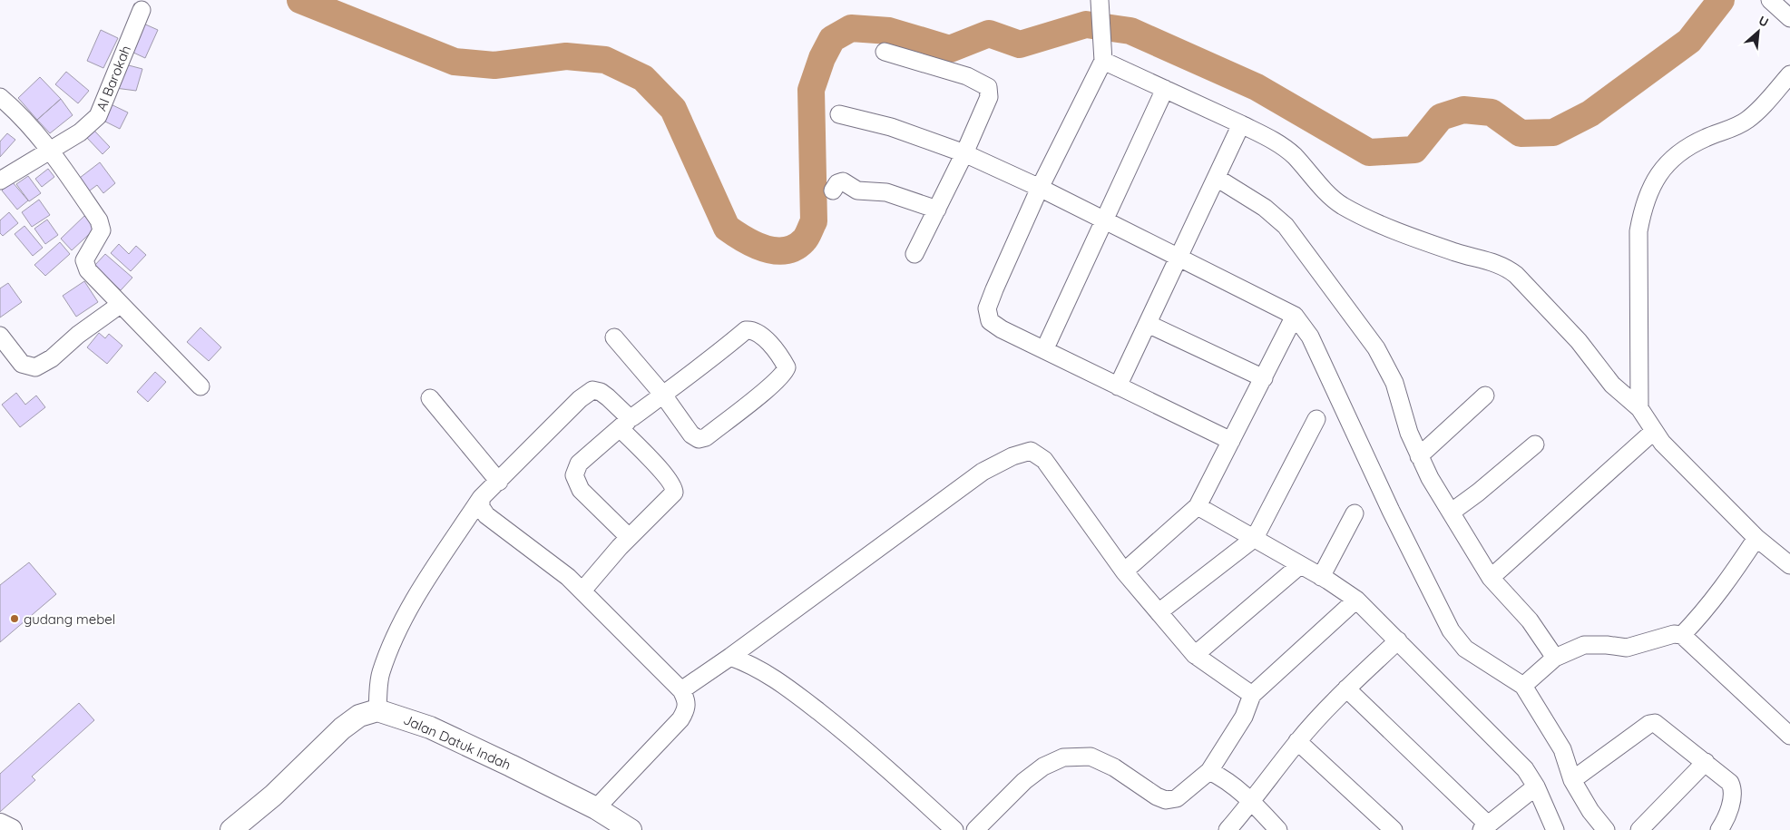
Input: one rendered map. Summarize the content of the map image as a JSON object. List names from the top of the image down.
{
  "streets": {
    "street": ["Al Barokah", "Jalan Datuk Indah"]
  },
  "places": ["gudang mebel"],
  "north": "top right"
}
